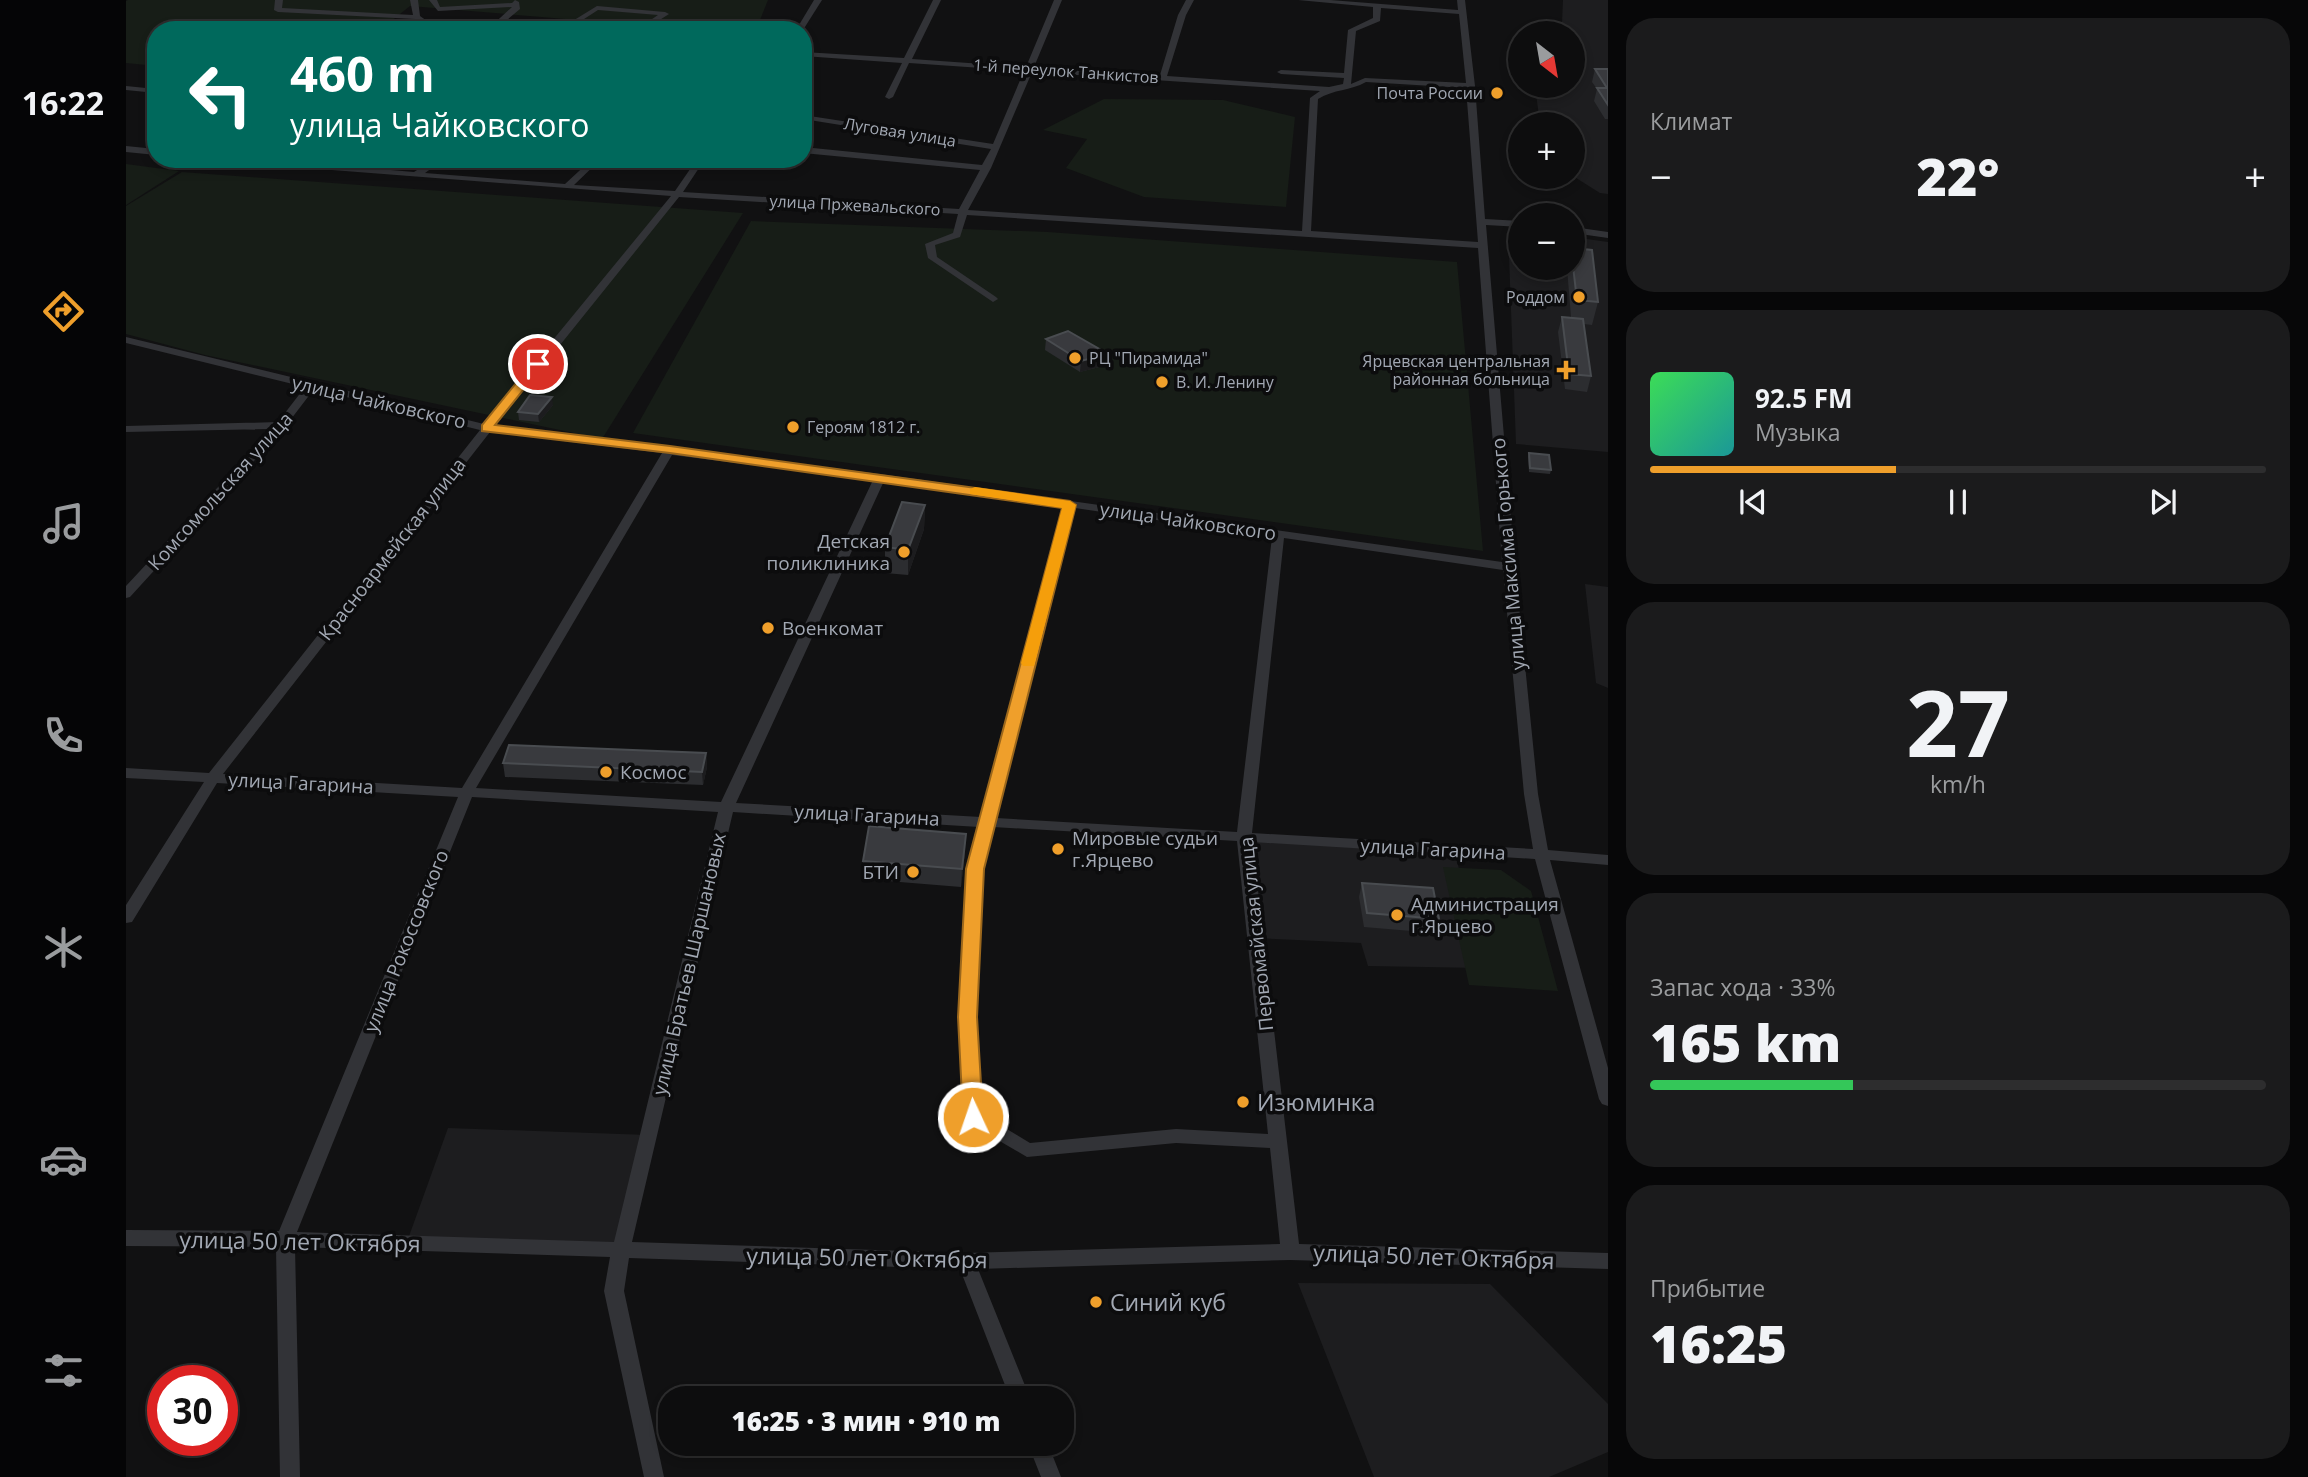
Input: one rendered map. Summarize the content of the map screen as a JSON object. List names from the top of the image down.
{
  "streets": {
    "street": [
      "1-й переулок Танкистов",
      "Луговая улица",
      "улица Пржевальского",
      "улица Чайковского",
      "Комсомольская улица",
      "Красноармейская улица",
      "улица Максима Горького",
      "улица Гагарина",
      "Первомайская улица",
      "улица Рокоссовского",
      "улица Братьев Шаршановых",
      "улица 50 лет Октября"
    ]
  },
  "crossings": [
    ["1-й переулок Танкистов", "улица Максима Горького"],
    ["улица Пржевальского", "Красноармейская улица"],
    ["улица Пржевальского", "улица Максима Горького"],
    ["улица Чайковского", "Комсомольская улица"],
    ["улица Чайковского", "Красноармейская улица"],
    ["улица Чайковского", "улица Максима Горького"],
    ["улица Чайковского", "Первомайская улица"],
    ["улица Чайковского", "улица Рокоссовского"],
    ["улица Чайковского", "улица Братьев Шаршановых"],
    ["Красноармейская улица", "улица Гагарина"],
    ["улица Максима Горького", "улица Гагарина"],
    ["улица Гагарина", "Первомайская улица"],
    ["улица Гагарина", "улица Рокоссовского"],
    ["улица Гагарина", "улица Братьев Шаршановых"],
    ["Первомайская улица", "улица 50 лет Октября"],
    ["улица Рокоссовского", "улица 50 лет Октября"],
    ["улица Братьев Шаршановых", "улица 50 лет Октября"]
  ],
  "places": {
    "other": [
      "Почта России",
      "Роддом",
      "РЦ \"Пирамида\"",
      "В. И. Ленину",
      "Героям 1812 г.",
      "Детская поликлиника",
      "Военкомат",
      "Космос",
      "Мировые судьи г.Ярцево",
      "БТИ",
      "Администрация г.Ярцево",
      "Изюминка",
      "Синий куб"
    ],
    "health": ["Ярцевская центральная районная больница"]
  },
  "north": "bottom right",
  "page": {
    "tabs": "16:22",
    "tile": [
      "Климат",
      ["27", "km/h"],
      ["Запас хода · 33%", "165 km"],
      ["Прибытие", "16:25"]
    ],
    "map_buttons": ["+", "−"],
    "turn": ["460 m", "улица Чайковского"],
    "heat": ["−", "22°", "+"],
    "song": ["92.5 FM", "Музыка"],
    "limit": "30",
    "trip": "16:25 · 3 мин · 910 m"
  }
}
